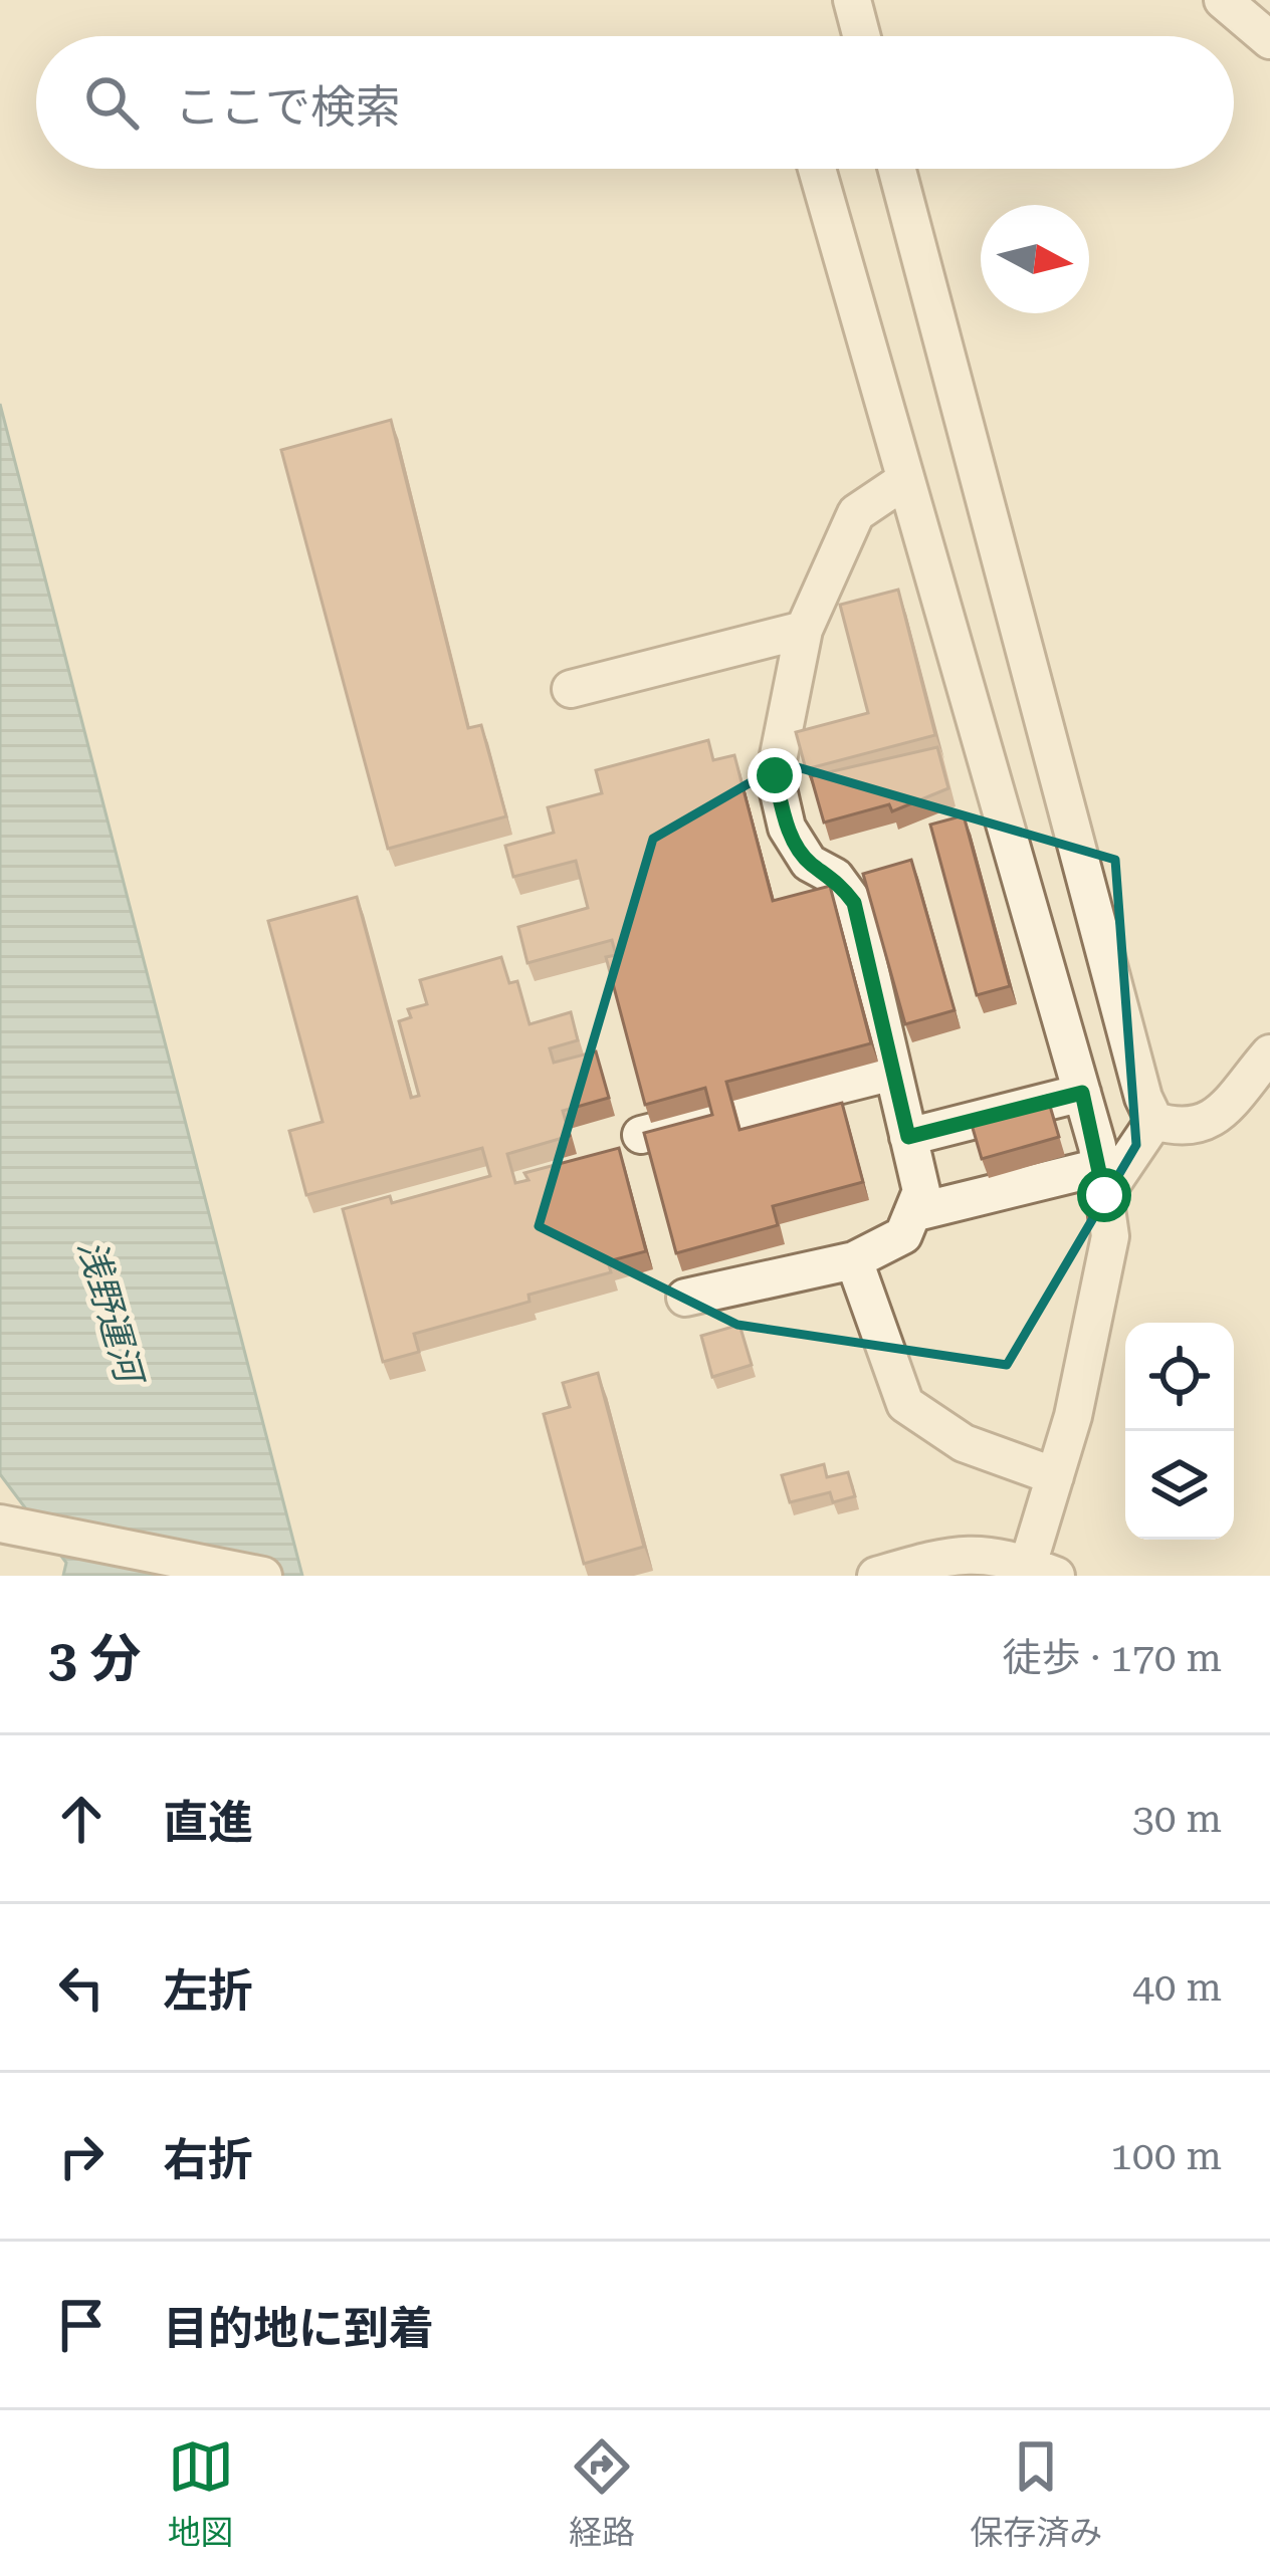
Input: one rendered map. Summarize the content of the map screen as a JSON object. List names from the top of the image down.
{
  "water": ["浅野運河"],
  "north": "right",
  "page": {
    "search": "ここで検索",
    "heading": ["3 分", "徒歩 · 170 m"],
    "list": [
      ["直進", "30 m"],
      ["左折", "40 m"],
      ["右折", "100 m"],
      "目的地に到着"
    ],
    "nav": ["地図", "経路", "保存済み"]
  }
}
